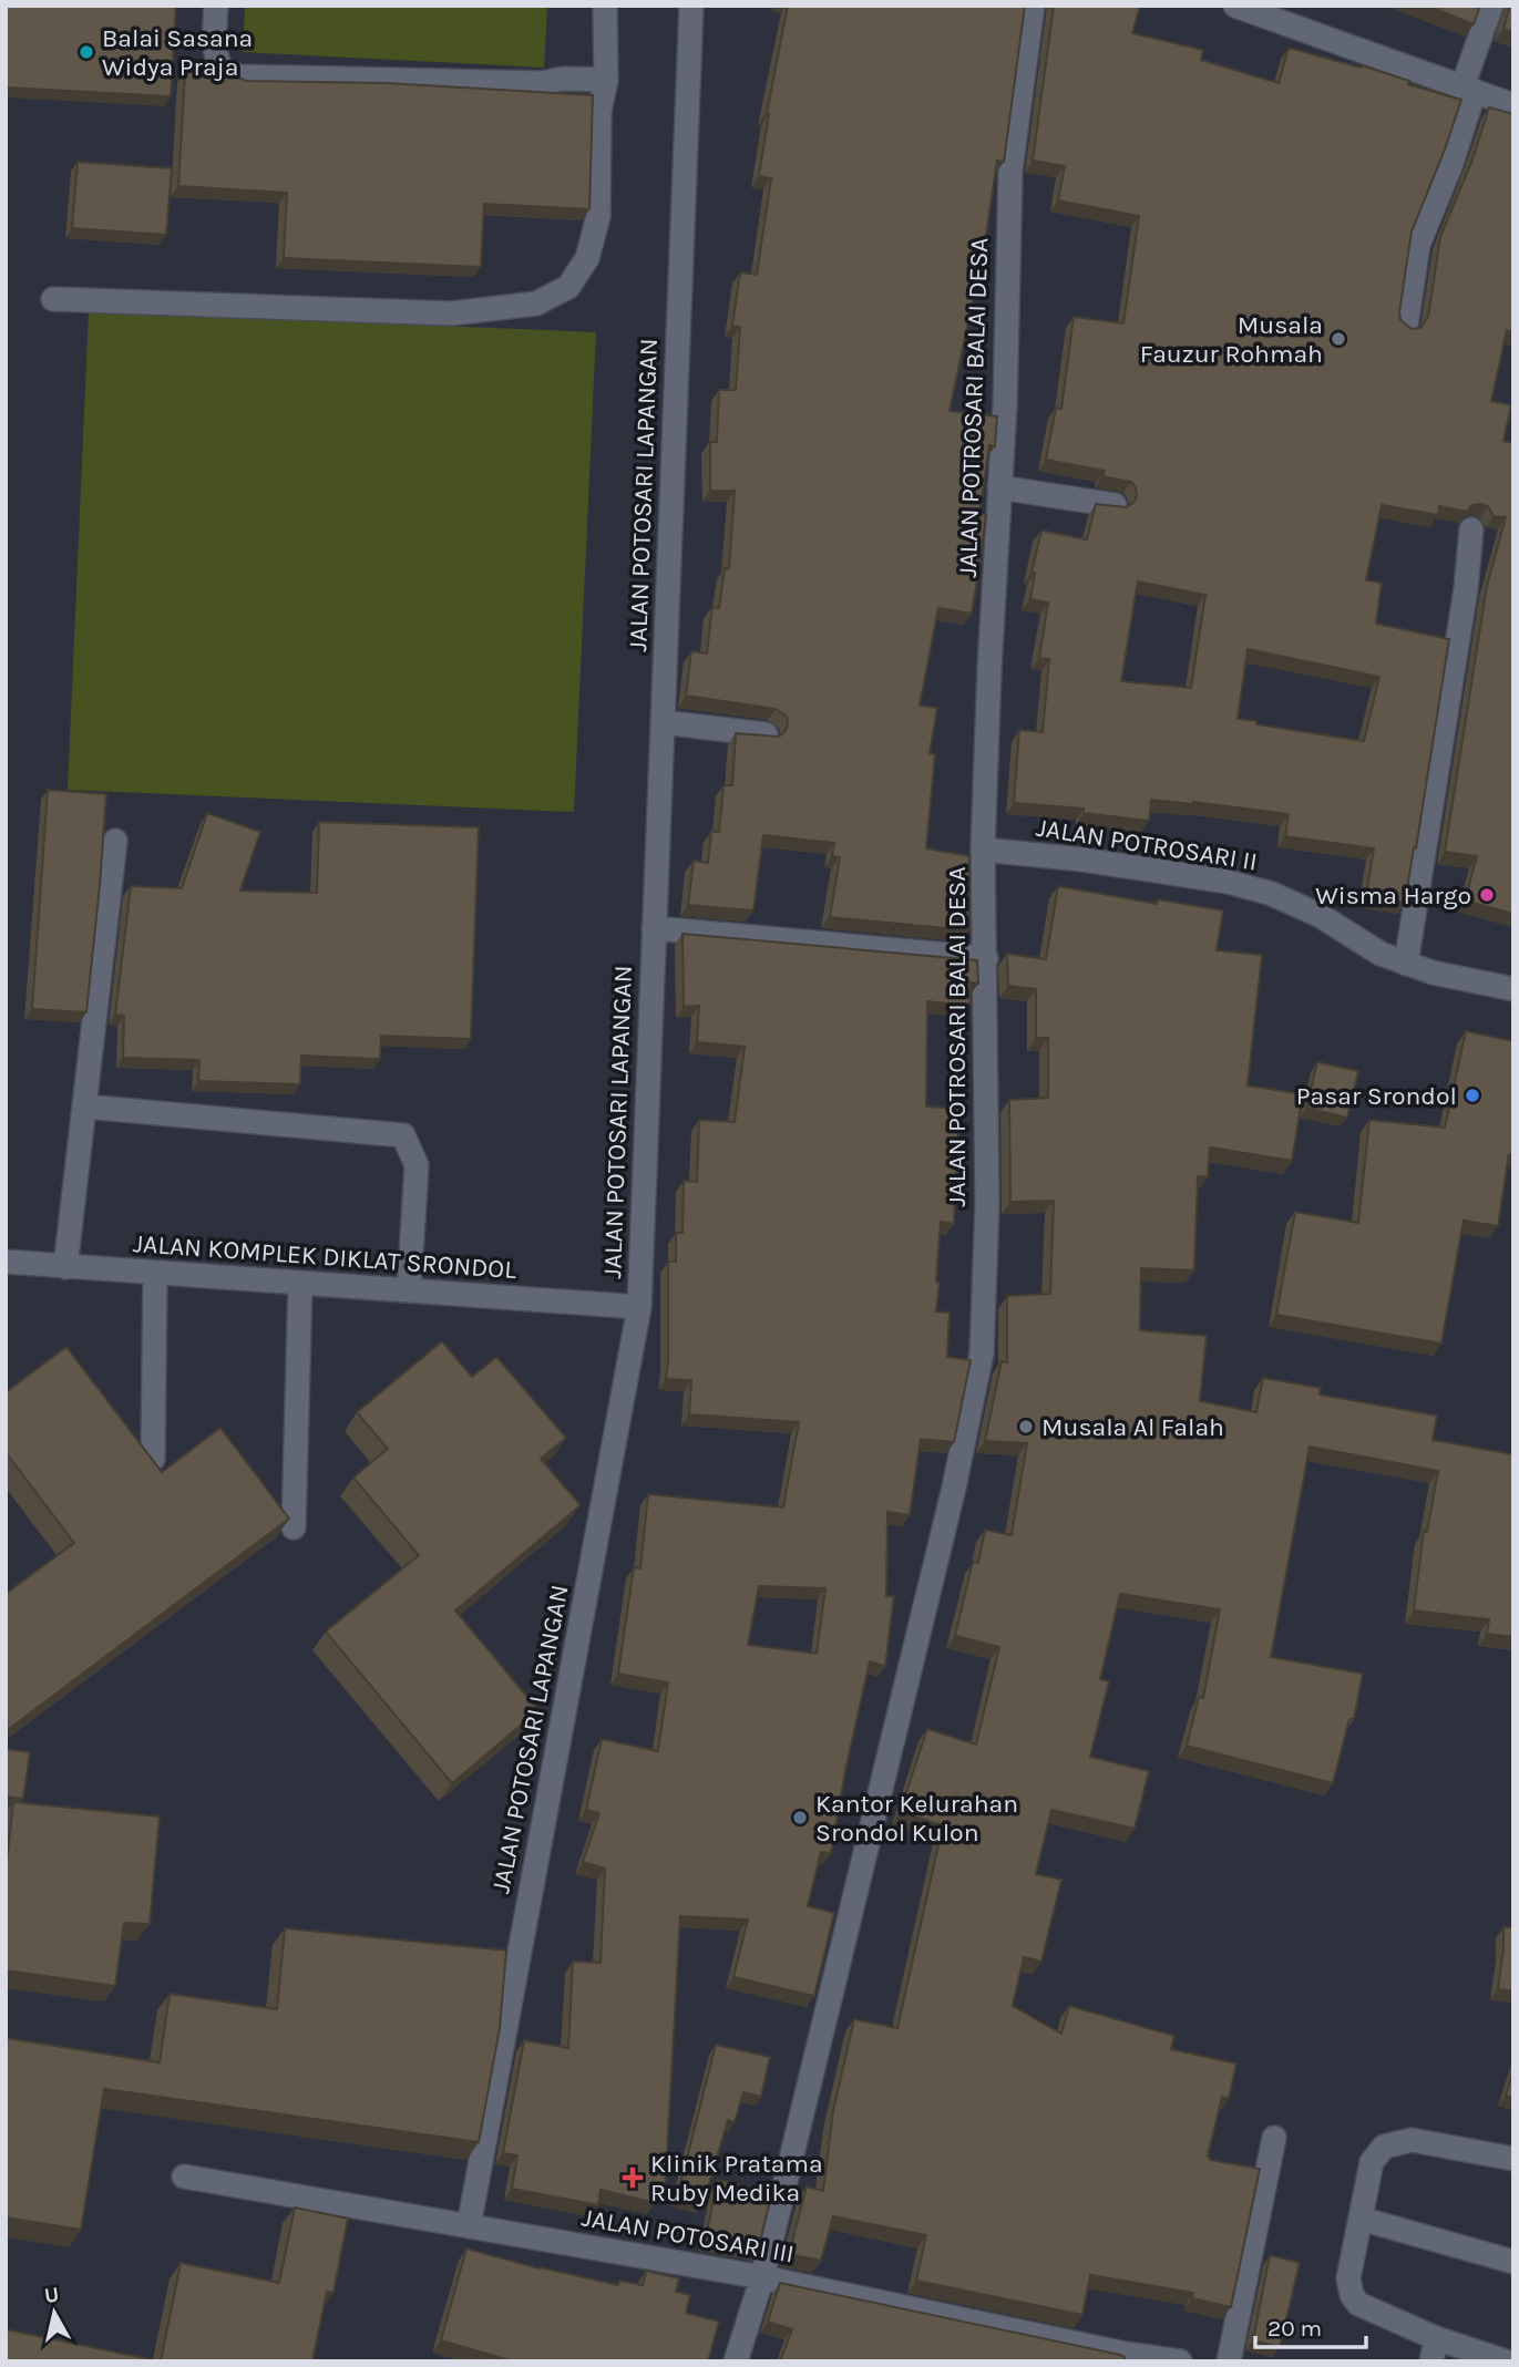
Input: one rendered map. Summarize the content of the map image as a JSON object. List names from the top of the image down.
{
  "streets": {
    "street": [
      "JALAN POTROSARI BALAI DESA",
      "JALAN POTOSARI LAPANGAN",
      "JALAN POTROSARI II",
      "JALAN KOMPLEK DIKLAT SRONDOL",
      "JALAN POTOSARI III"
    ]
  },
  "crossings": [
    ["JALAN POTROSARI BALAI DESA", "JALAN POTROSARI II"],
    ["JALAN POTROSARI BALAI DESA", "JALAN POTOSARI III"],
    ["JALAN POTOSARI LAPANGAN", "JALAN KOMPLEK DIKLAT SRONDOL"],
    ["JALAN POTOSARI LAPANGAN", "JALAN POTOSARI III"]
  ],
  "places": {
    "other": [
      "Balai Sasana Widya Praja",
      "Musala Fauzur Rohmah",
      "Wisma Hargo",
      "Pasar Srondol",
      "Musala Al Falah",
      "Kantor Kelurahan Srondol Kulon"
    ],
    "health": ["Klinik Pratama Ruby Medika"]
  },
  "scale_bar": "20 m",
  "north": "top"
}
